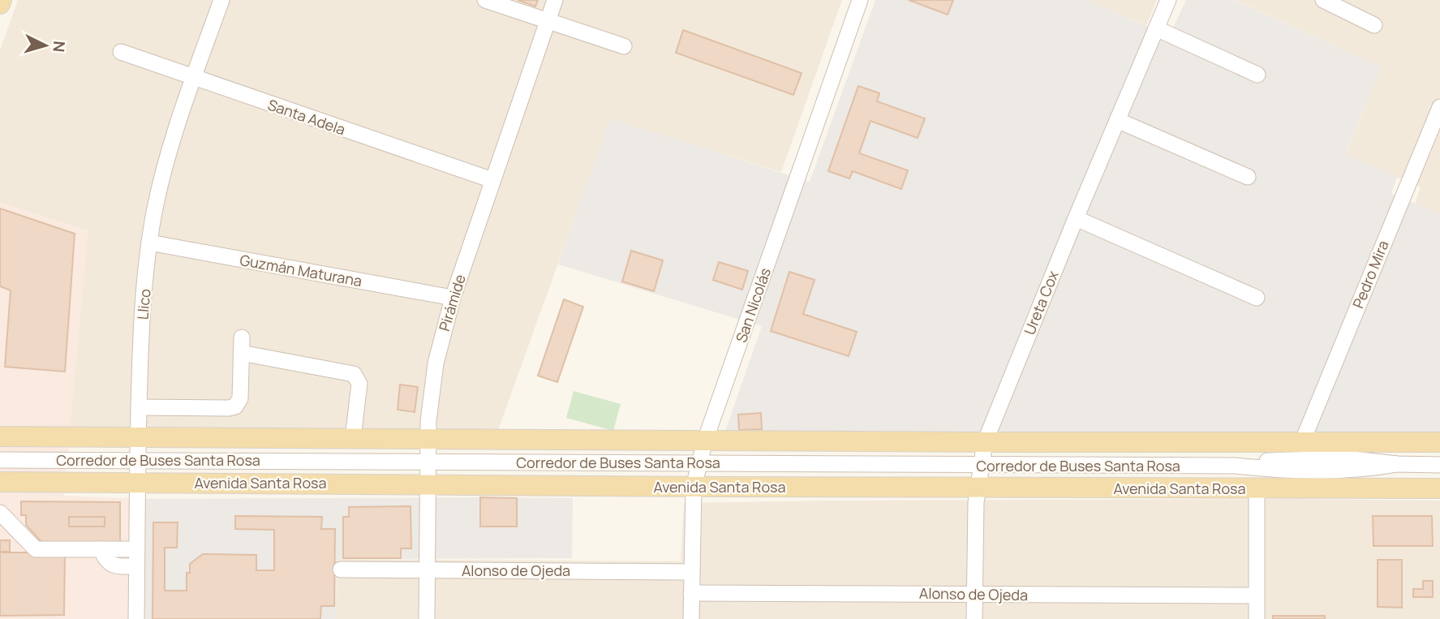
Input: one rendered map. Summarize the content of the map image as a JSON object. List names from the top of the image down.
{
  "streets": {
    "main road": ["Avenida Santa Rosa"],
    "street": [
      "Santa Adela",
      "Guzmán Maturana",
      "Pedro Mira",
      "Pirámide",
      "Ureta Cox",
      "Llico",
      "San Nicolás",
      "Corredor de Buses Santa Rosa",
      "Alonso de Ojeda"
    ]
  },
  "crossings": [
    ["Santa Adela", "Pirámide"],
    ["Santa Adela", "Llico"],
    ["Guzmán Maturana", "Pirámide"],
    ["Guzmán Maturana", "Llico"],
    ["Pirámide", "Corredor de Buses Santa Rosa"],
    ["Pirámide", "Avenida Santa Rosa"],
    ["Pirámide", "Alonso de Ojeda"],
    ["Ureta Cox", "Corredor de Buses Santa Rosa"],
    ["Ureta Cox", "Avenida Santa Rosa"],
    ["Ureta Cox", "Alonso de Ojeda"],
    ["Llico", "Corredor de Buses Santa Rosa"],
    ["Llico", "Avenida Santa Rosa"],
    ["San Nicolás", "Corredor de Buses Santa Rosa"],
    ["San Nicolás", "Avenida Santa Rosa"],
    ["San Nicolás", "Alonso de Ojeda"]
  ],
  "north": "right"
}
